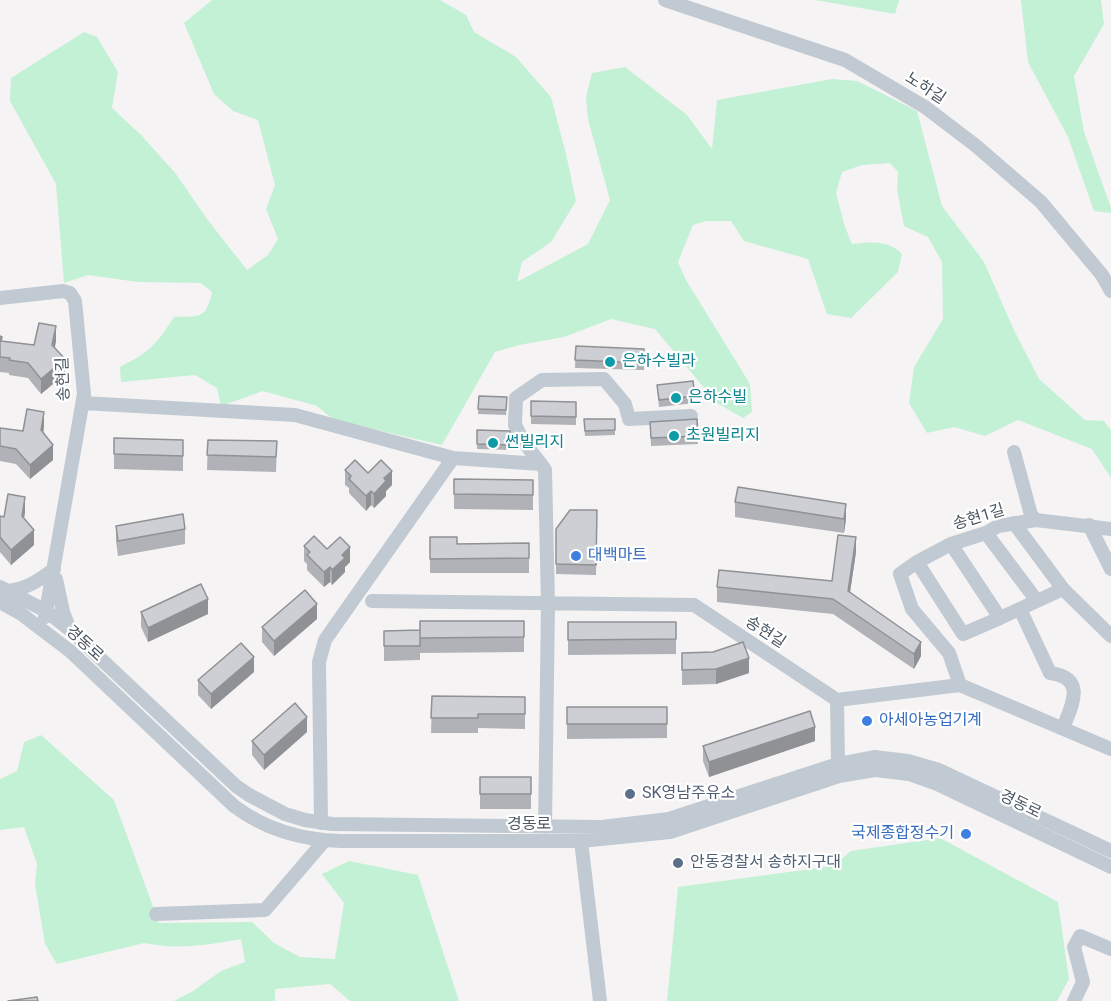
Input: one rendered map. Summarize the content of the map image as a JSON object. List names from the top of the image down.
{
  "streets": {
    "street": [
      "노하길",
      "송현길",
      "송현1길",
      "경동로"
    ]
  },
  "crossings": [
    ["송현길", "경동로"]
  ],
  "places": [
    "은하수빌라",
    "은하수빌",
    "초원빌리지",
    "썬빌리지",
    "대백마트",
    "아세아농업기계",
    "SK영남주유소",
    "국제종합정수기",
    "안동경찰서 송하지구대"
  ]
}
